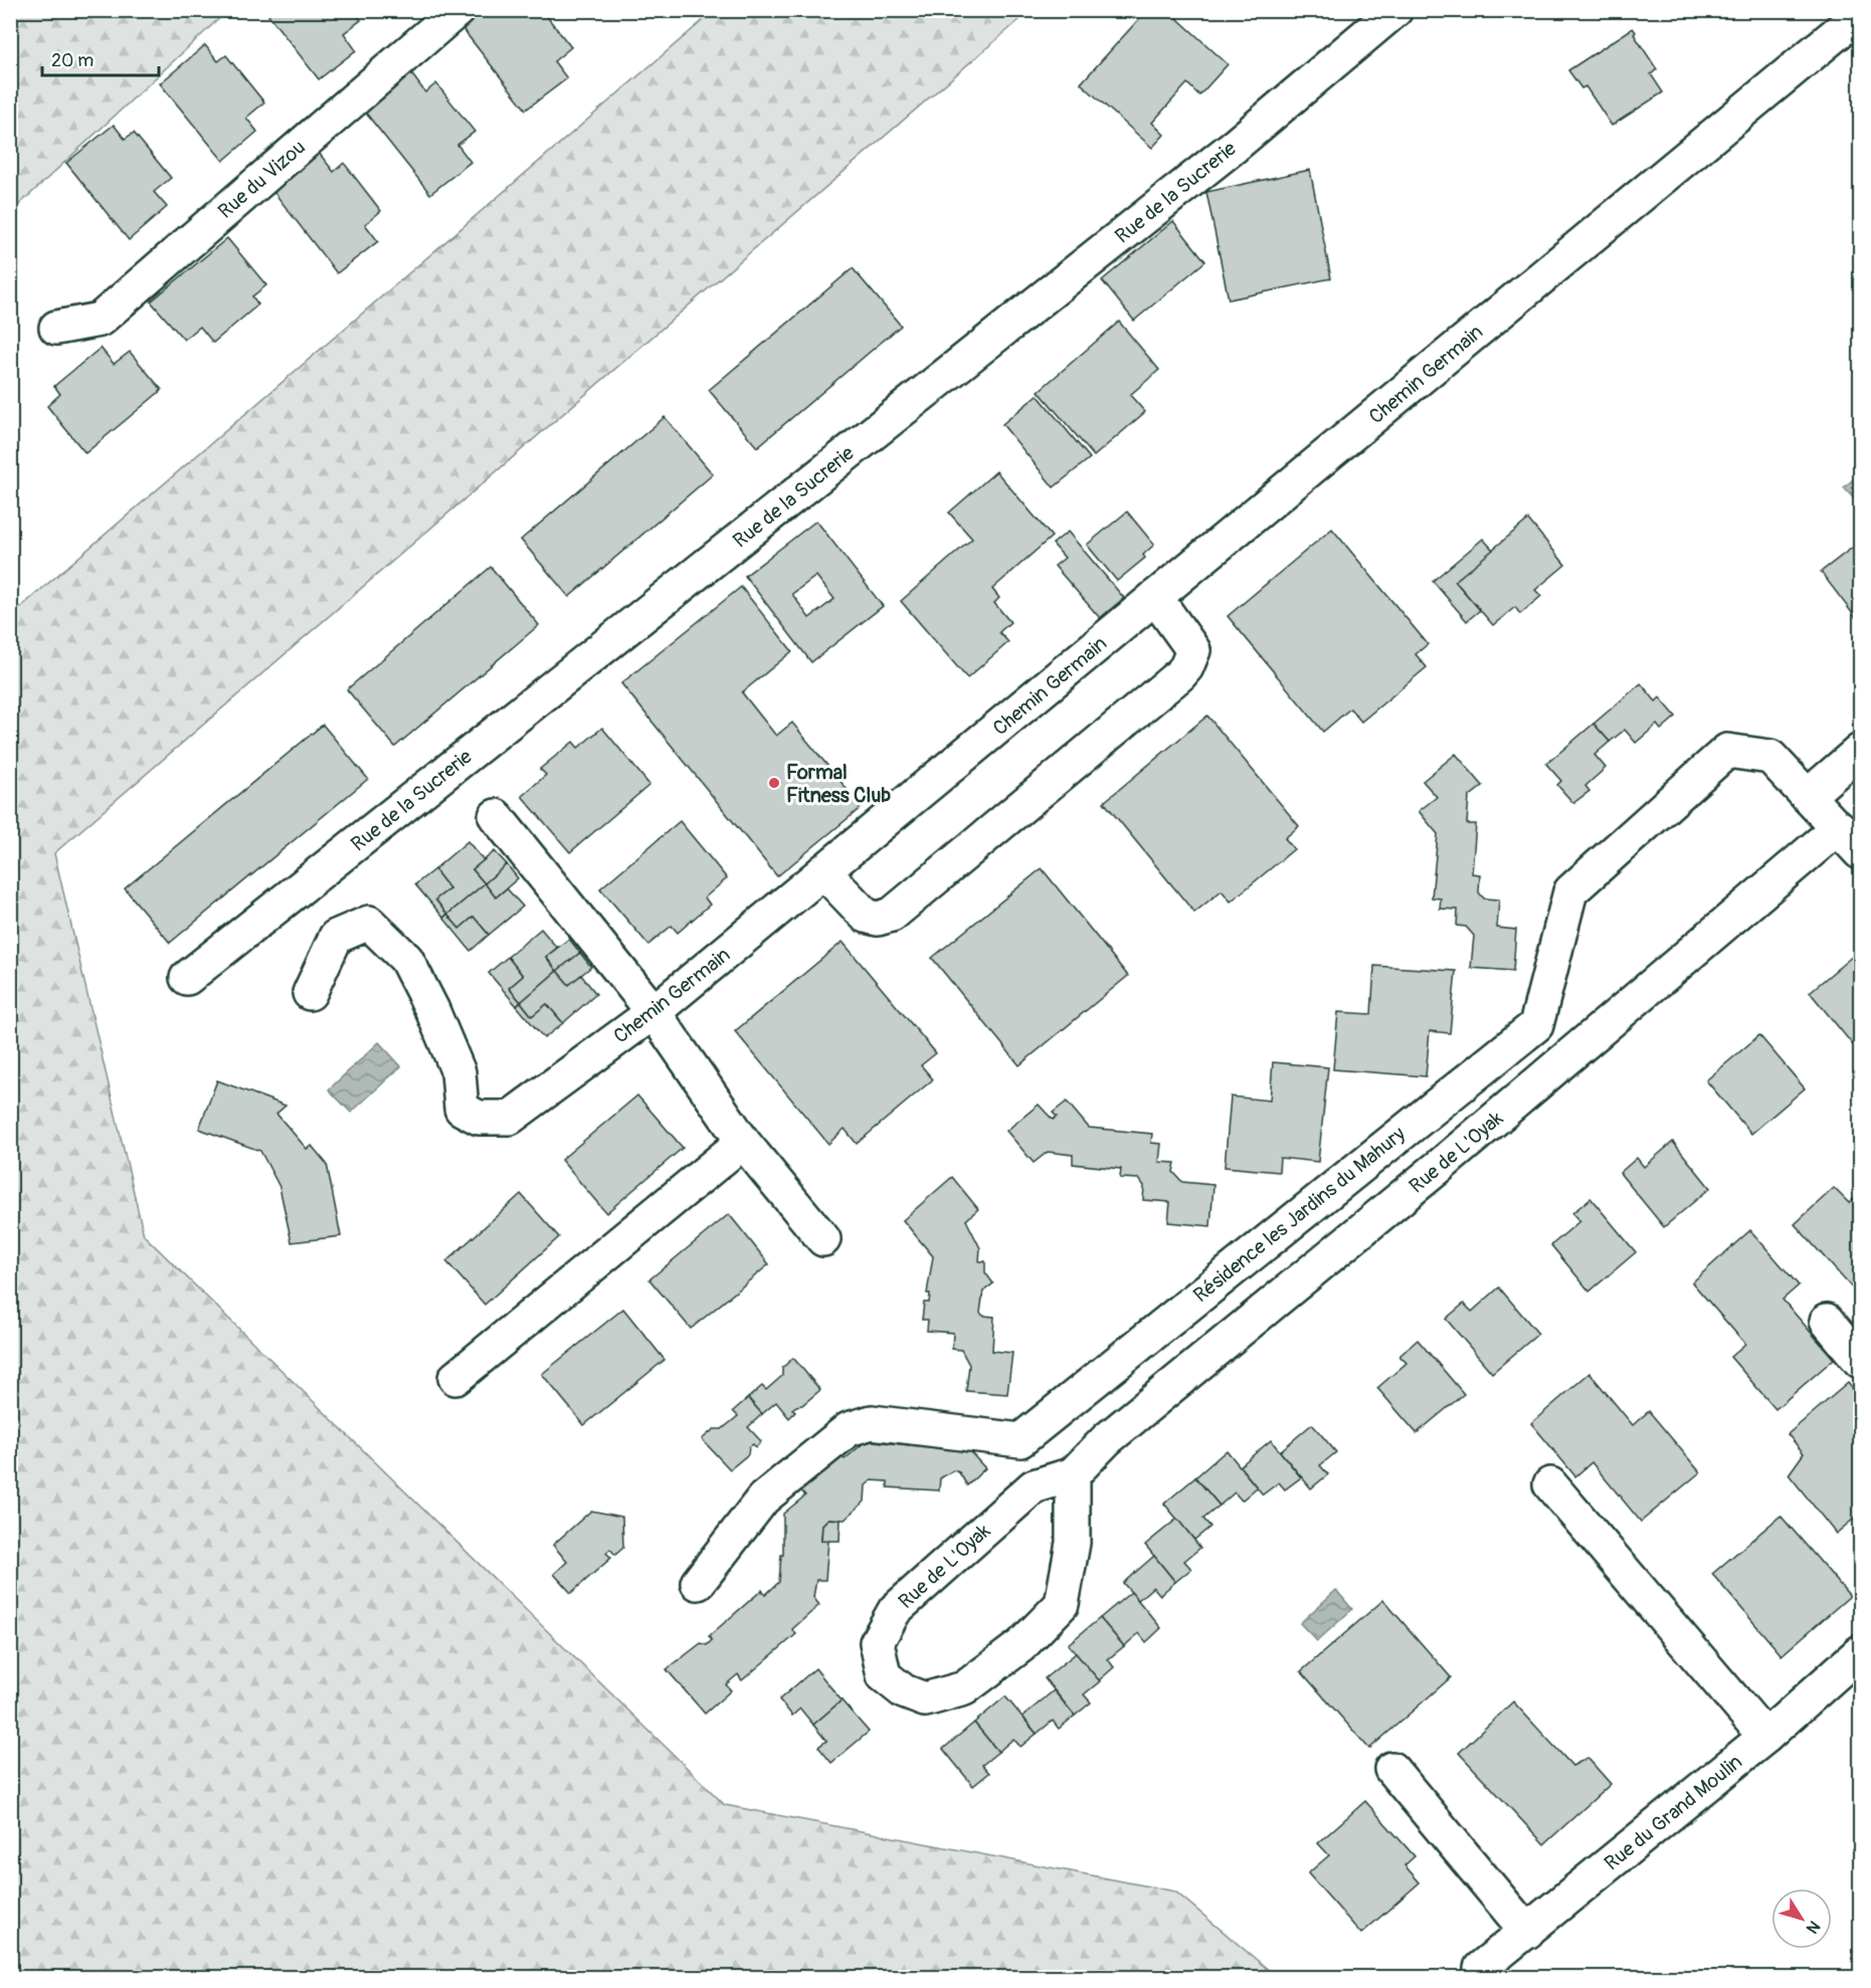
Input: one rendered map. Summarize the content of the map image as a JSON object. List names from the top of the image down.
{
  "streets": {
    "street": [
      "Rue du Vizou",
      "Rue de la Sucrerie",
      "Chemin Germain",
      "Rue de L'Oyak",
      "Résidence les Jardins du Mahury",
      "Rue du Grand Moulin"
    ]
  },
  "crossings": [
    ["Rue de L'Oyak", "Résidence les Jardins du Mahury"]
  ],
  "places": ["Formal Fitness Club"],
  "scale_bar": "20 m",
  "north": "bottom right"
}
